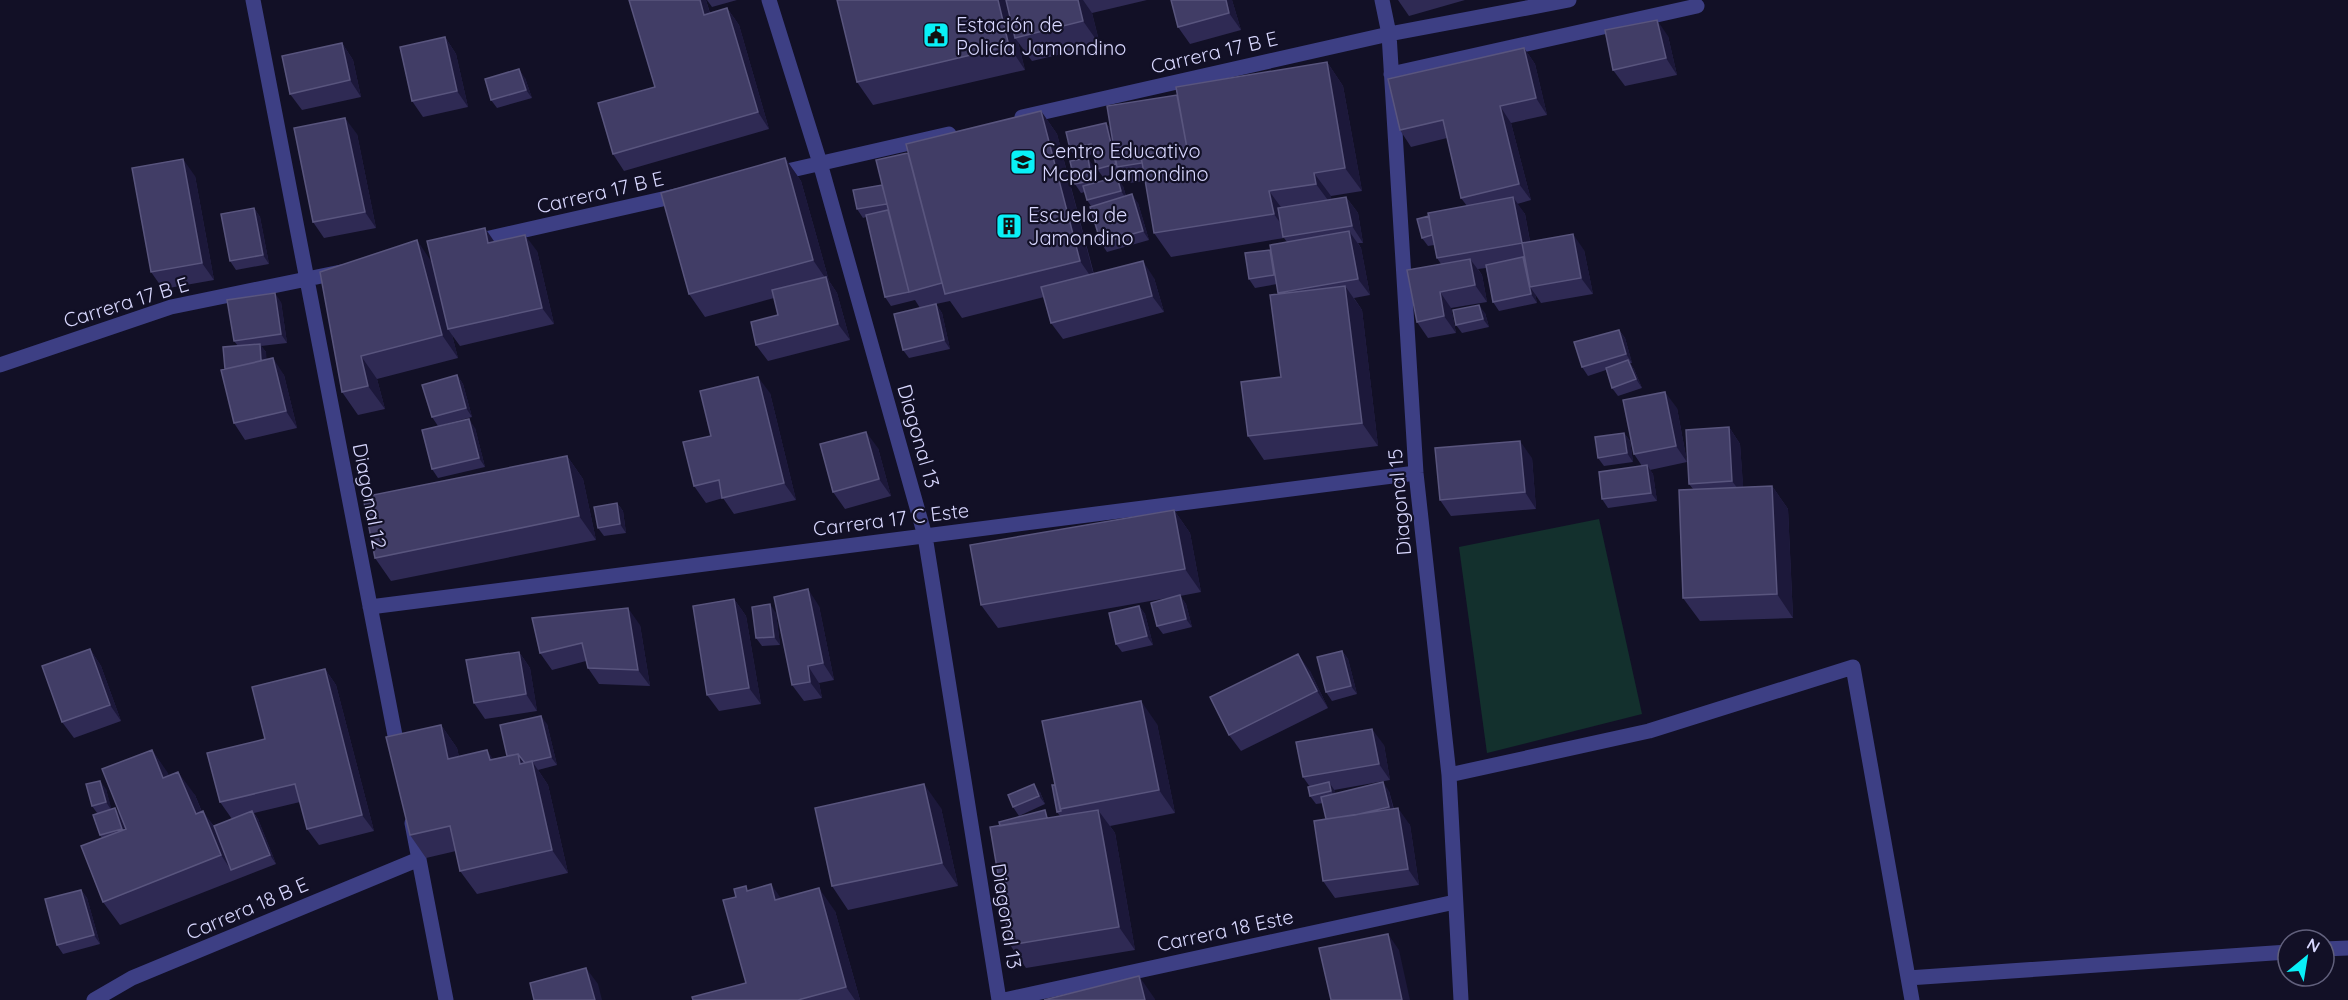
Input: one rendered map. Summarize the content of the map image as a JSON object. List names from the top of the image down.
{
  "streets": {
    "street": [
      "Carrera 17 B E",
      "Diagonal 13",
      "Diagonal 12",
      "Diagonal 15",
      "Carrera 17 C Este",
      "Carrera 18 B E",
      "Carrera 18 Este"
    ]
  },
  "crossings": [
    ["Carrera 17 B E", "Diagonal 12"],
    ["Carrera 17 B E", "Diagonal 15"],
    ["Diagonal 13", "Carrera 17 C Este"],
    ["Diagonal 12", "Carrera 17 C Este"],
    ["Diagonal 15", "Carrera 17 C Este"],
    ["Diagonal 15", "Carrera 18 Este"]
  ],
  "places": {
    "public building": ["Estación de Policía Jamondino"],
    "school or university": ["Centro Educativo Mcpal Jamondino"],
    "building": ["Escuela de Jamondino"]
  },
  "north": "top right"
}
